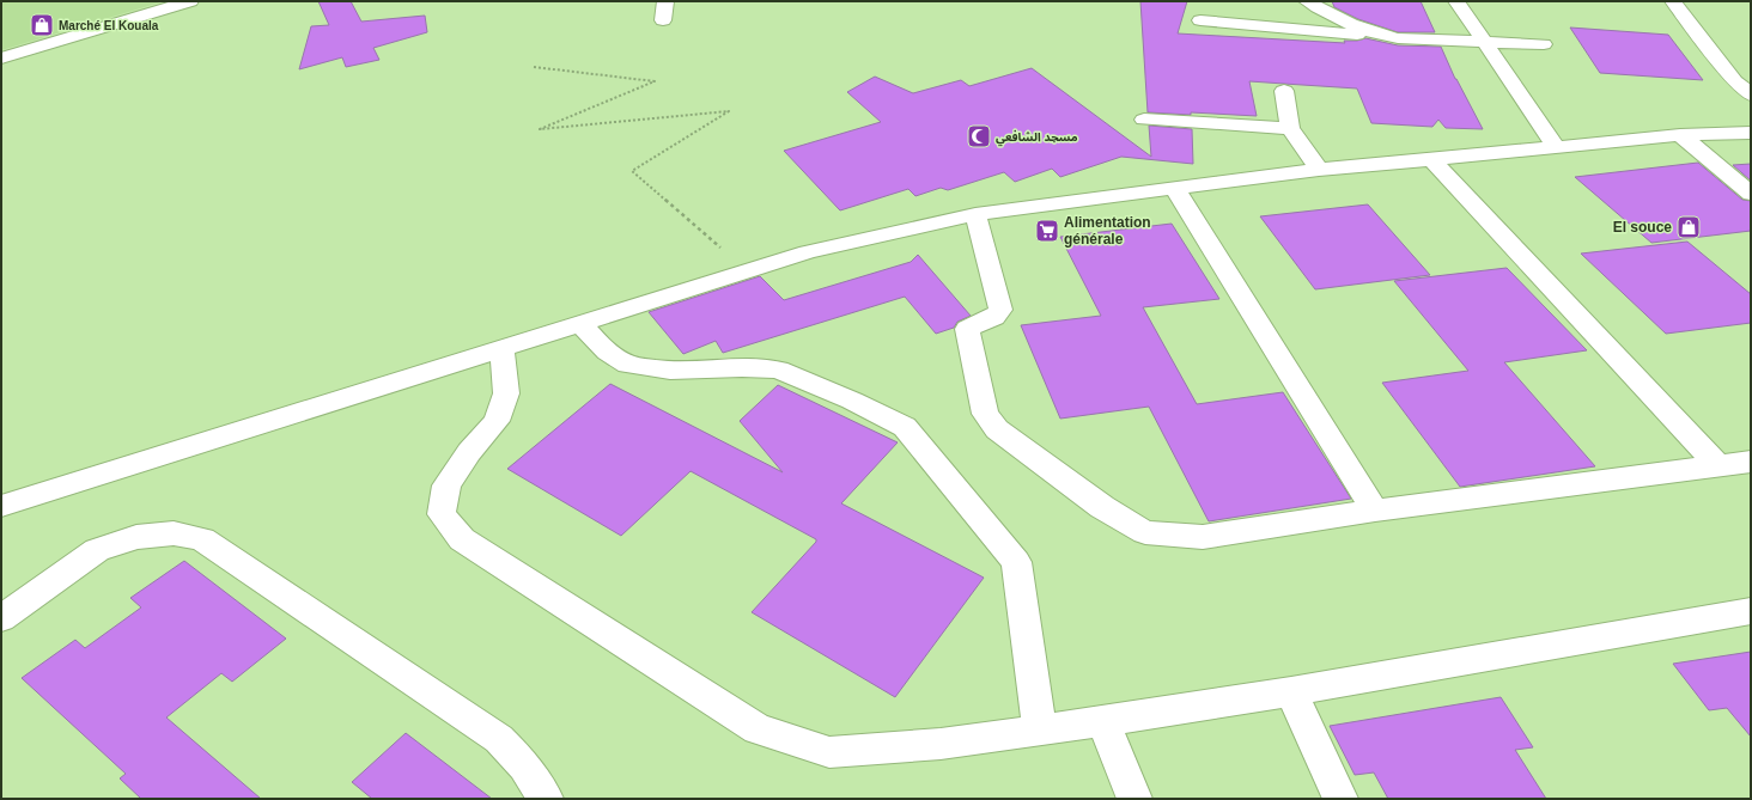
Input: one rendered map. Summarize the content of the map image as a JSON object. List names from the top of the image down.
{
  "places": {
    "shop": ["Marché El Kouala", "El souce"],
    "mosque": ["مسجد الشافعي"],
    "supermarket": ["Alimentation générale"]
  }
}
